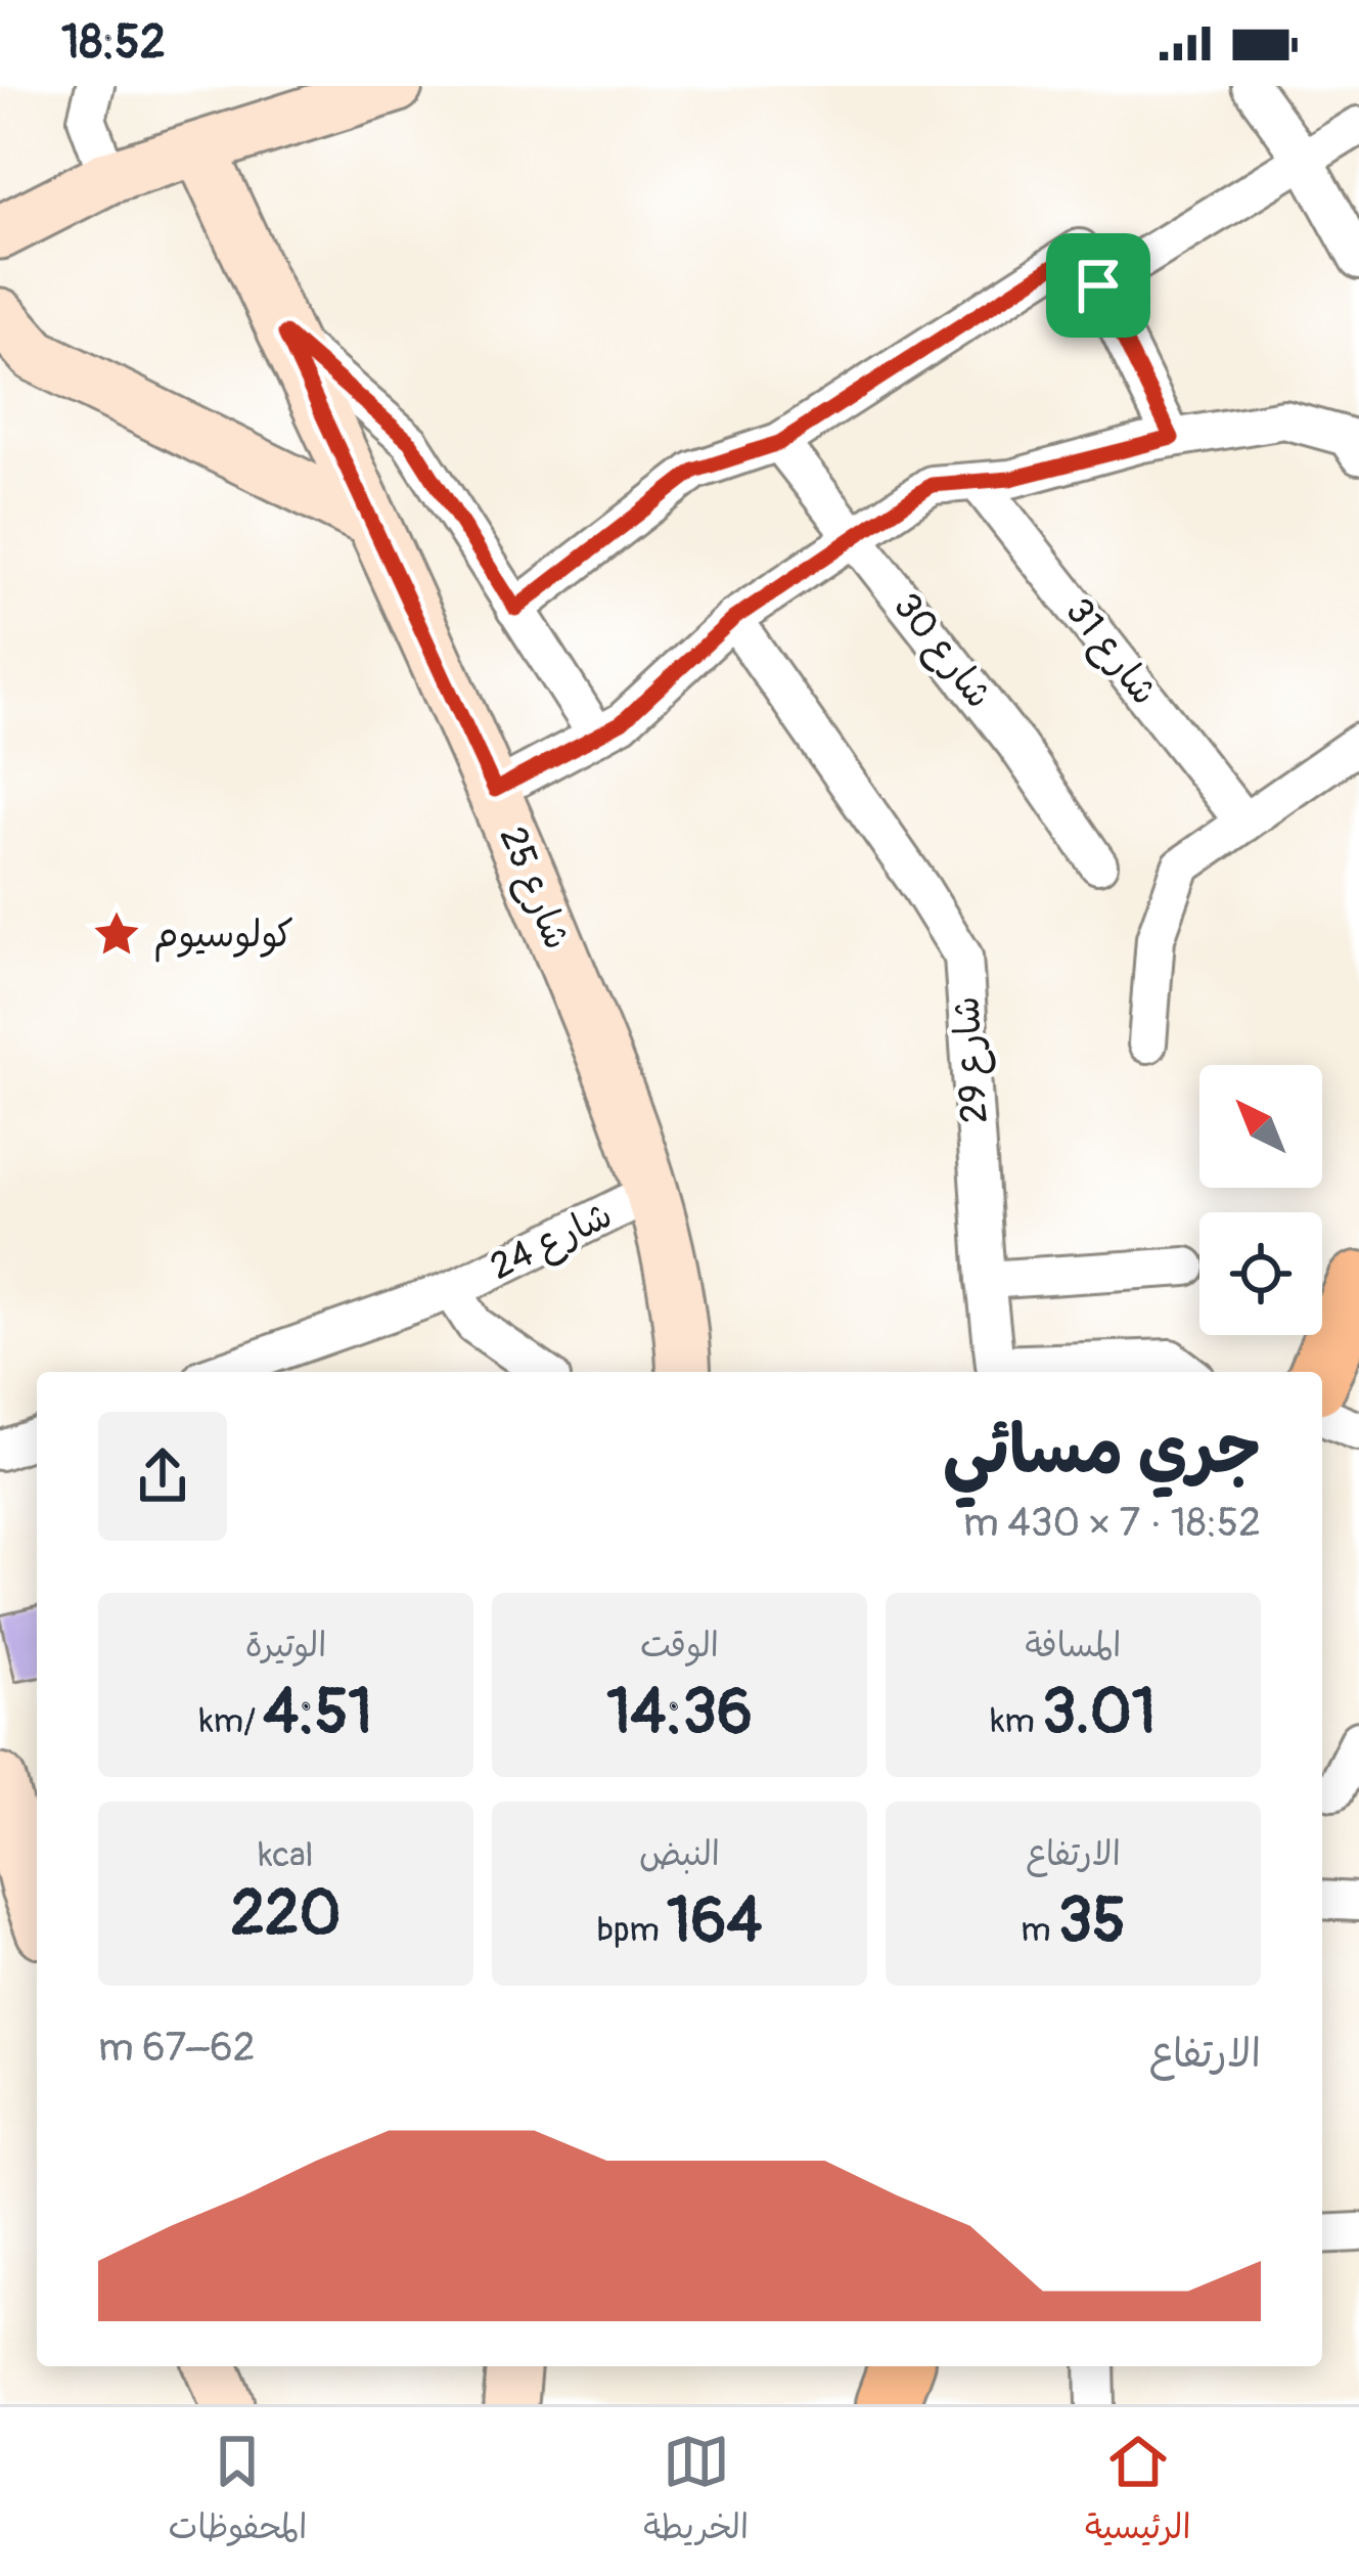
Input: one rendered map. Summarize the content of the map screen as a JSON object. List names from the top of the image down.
{
  "streets": {
    "street": [
      "شارع 30",
      "شارع 31",
      "شارع 25",
      "شارع 29",
      "شارع 24"
    ]
  },
  "crossings": [
    ["شارع 25", "شارع 24"]
  ],
  "places": {
    "place": ["كولوسيوم"]
  },
  "north": "top left",
  "page": {
    "status": "18:52",
    "heading": ["جري مسائي", "18:52 · 7 × 430 m"],
    "stats": [
      ["المسافة", "3.01 km"],
      ["الوقت", "14:36"],
      ["الوتيرة", "4:51 /km"],
      ["الارتفاع", "35 m"],
      ["النبض", "164 bpm"],
      ["kcal", "220"]
    ],
    "chart": ["الارتفاع", "62–67 m"],
    "tabs": ["الرئيسية", "الخريطة", "المحفوظات"]
  }
}
